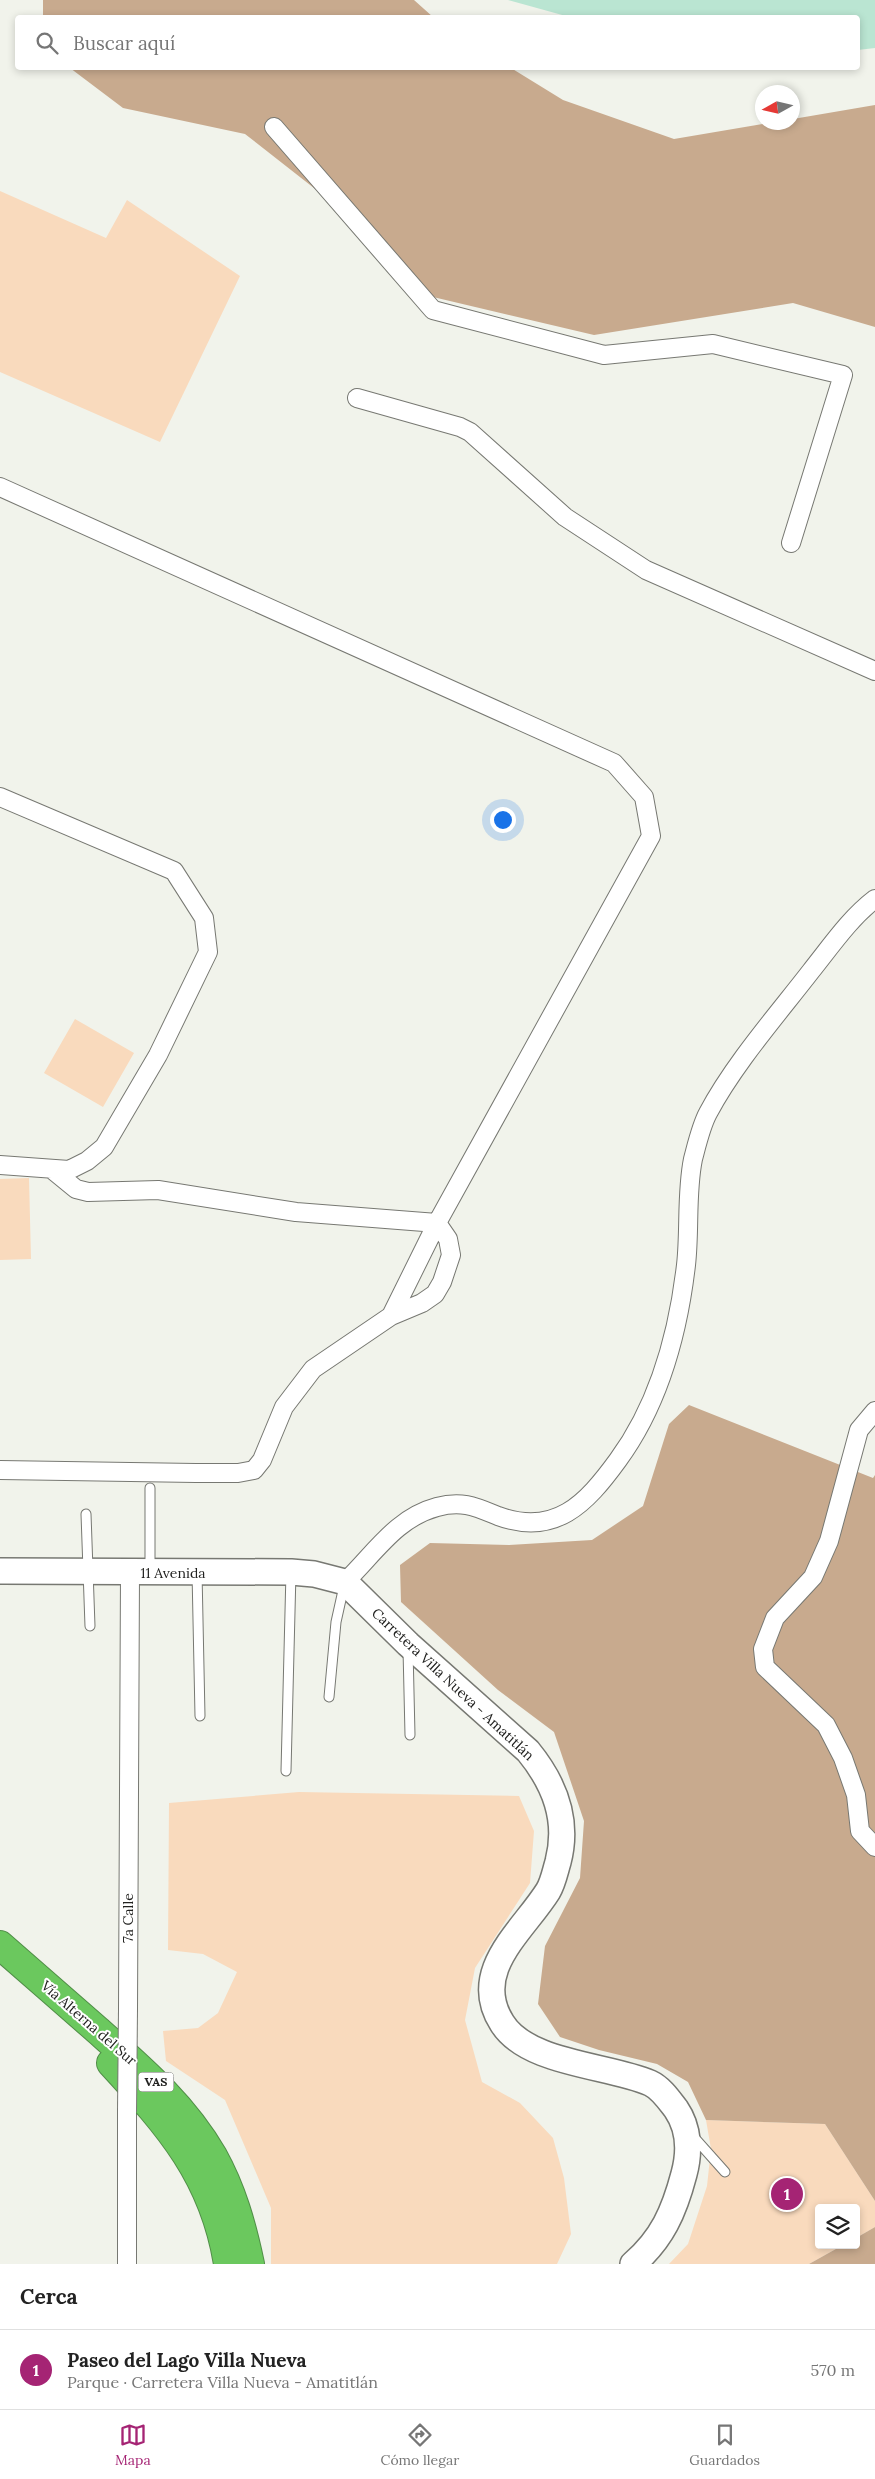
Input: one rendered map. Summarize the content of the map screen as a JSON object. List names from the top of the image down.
{
  "streets": {
    "highway": ["Vía Alterna del Sur", "VAS"],
    "street": ["11 Avenida", "Carretera Villa Nueva - Amatitlán", "7a Calle"]
  },
  "crossings": [
    ["11 Avenida", "Carretera Villa Nueva - Amatitlán"],
    ["11 Avenida", "7a Calle"]
  ],
  "north": "left",
  "page": {
    "search": "Buscar aquí",
    "pins": "1",
    "heading": "Cerca",
    "list": [
      {
        "mark": "1",
        "name": "Paseo del Lago Villa Nueva",
        "note": "Parque · Carretera Villa Nueva - Amatitlán",
        "value": "570 m"
      }
    ],
    "nav": ["Mapa", "Cómo llegar", "Guardados"]
  }
}
